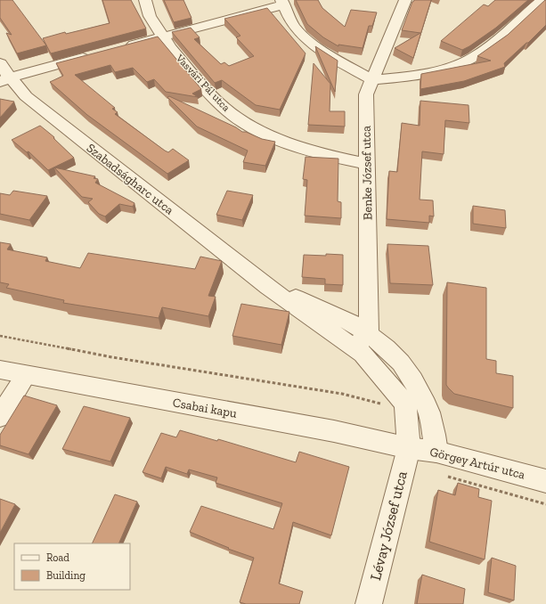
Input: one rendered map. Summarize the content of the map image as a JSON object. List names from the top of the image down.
{
  "streets": {
    "street": [
      "Vasvári Pál utca",
      "Benke József utca",
      "Szabadságharc utca",
      "Csabai kapu",
      "Görgey Artúr utca",
      "Lévay József utca"
    ]
  },
  "crossings": [
    ["Vasvári Pál utca", "Benke József utca"],
    ["Benke József utca", "Szabadságharc utca"],
    ["Szabadságharc utca", "Csabai kapu"],
    ["Szabadságharc utca", "Görgey Artúr utca"],
    ["Szabadságharc utca", "Lévay József utca"],
    ["Csabai kapu", "Görgey Artúr utca"],
    ["Csabai kapu", "Lévay József utca"],
    ["Görgey Artúr utca", "Lévay József utca"]
  ],
  "legend": ["Road", "Building"]
}
